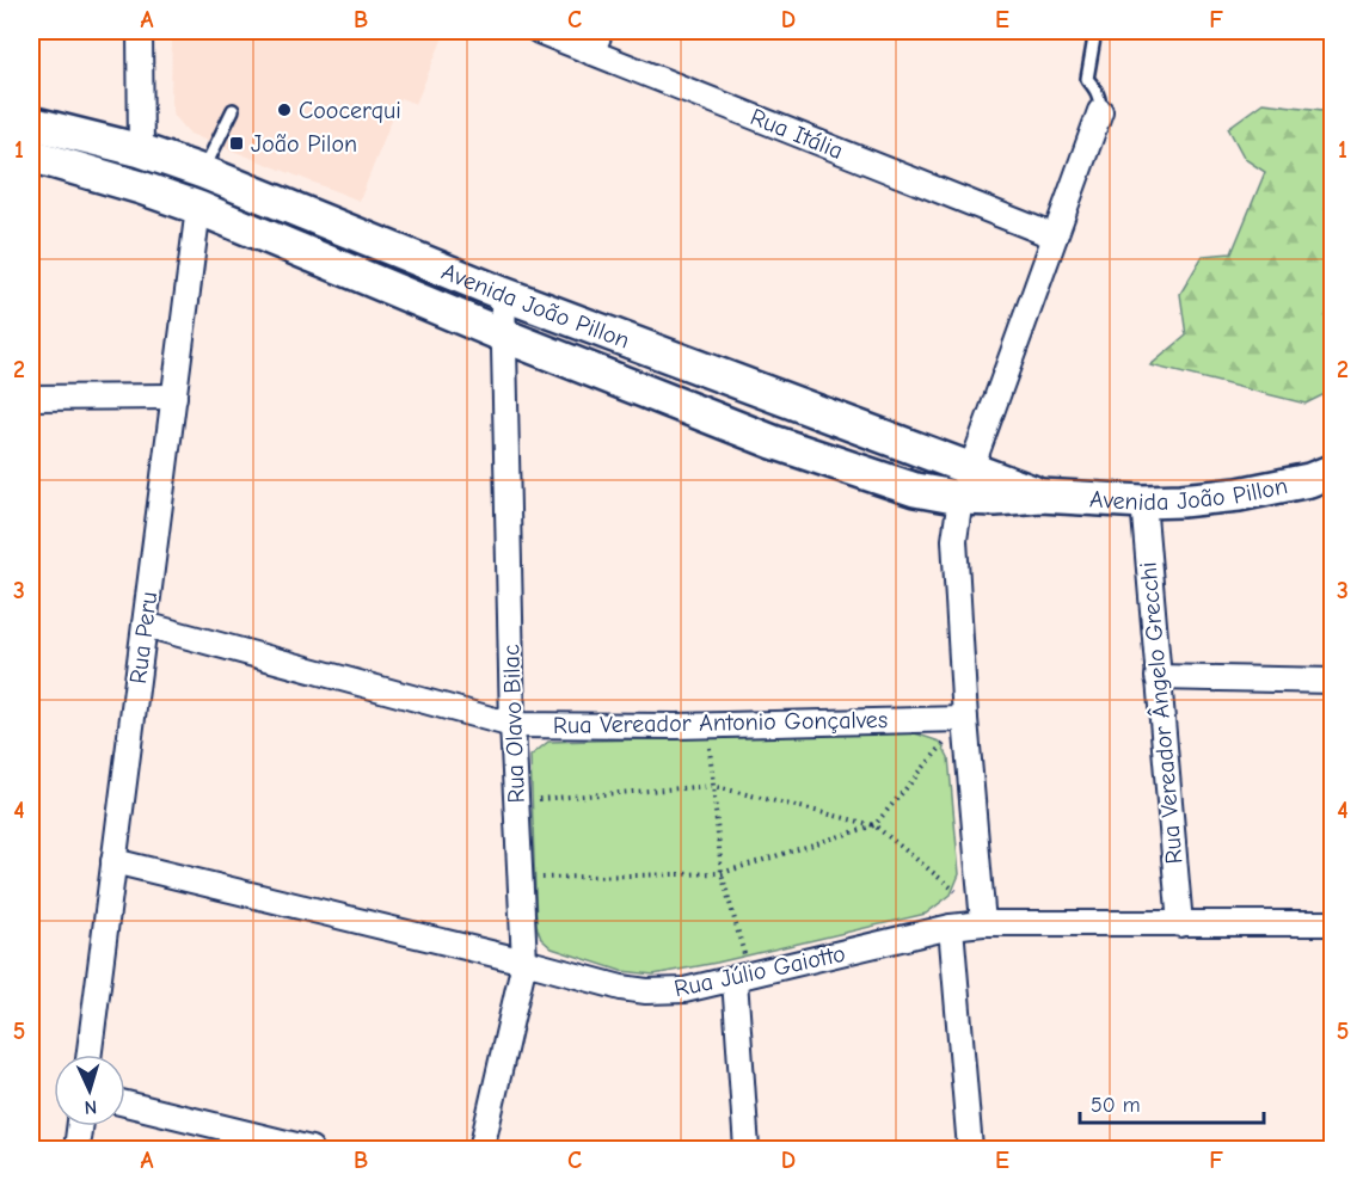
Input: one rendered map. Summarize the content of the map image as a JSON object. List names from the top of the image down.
{
  "streets": {
    "main road": ["Avenida João Pillon"],
    "street": [
      "Rua Itália",
      "Rua Peru",
      "Rua Vereador Ângelo Grecchi",
      "Rua Vereador Antonio Gonçalves",
      "Rua Olavo Bilac",
      "Rua Júlio Gaiotto"
    ]
  },
  "crossings": [
    ["Avenida João Pillon", "Rua Peru"],
    ["Avenida João Pillon", "Rua Vereador Ângelo Grecchi"],
    ["Avenida João Pillon", "Rua Olavo Bilac"],
    ["Rua Peru", "Rua Vereador Antonio Gonçalves"],
    ["Rua Peru", "Rua Júlio Gaiotto"],
    ["Rua Vereador Ângelo Grecchi", "Rua Júlio Gaiotto"],
    ["Rua Vereador Antonio Gonçalves", "Rua Olavo Bilac"],
    ["Rua Olavo Bilac", "Rua Júlio Gaiotto"]
  ],
  "places": {
    "other": ["Coocerqui"],
    "transit": ["João Pilon"]
  },
  "scale_bar": "50 m",
  "north": "bottom",
  "grid": {
    "columns": [
      "A",
      "B",
      "C",
      "D",
      "E",
      "F"
    ],
    "rows": [
      "1",
      "2",
      "3",
      "4",
      "5"
    ]
  }
}
